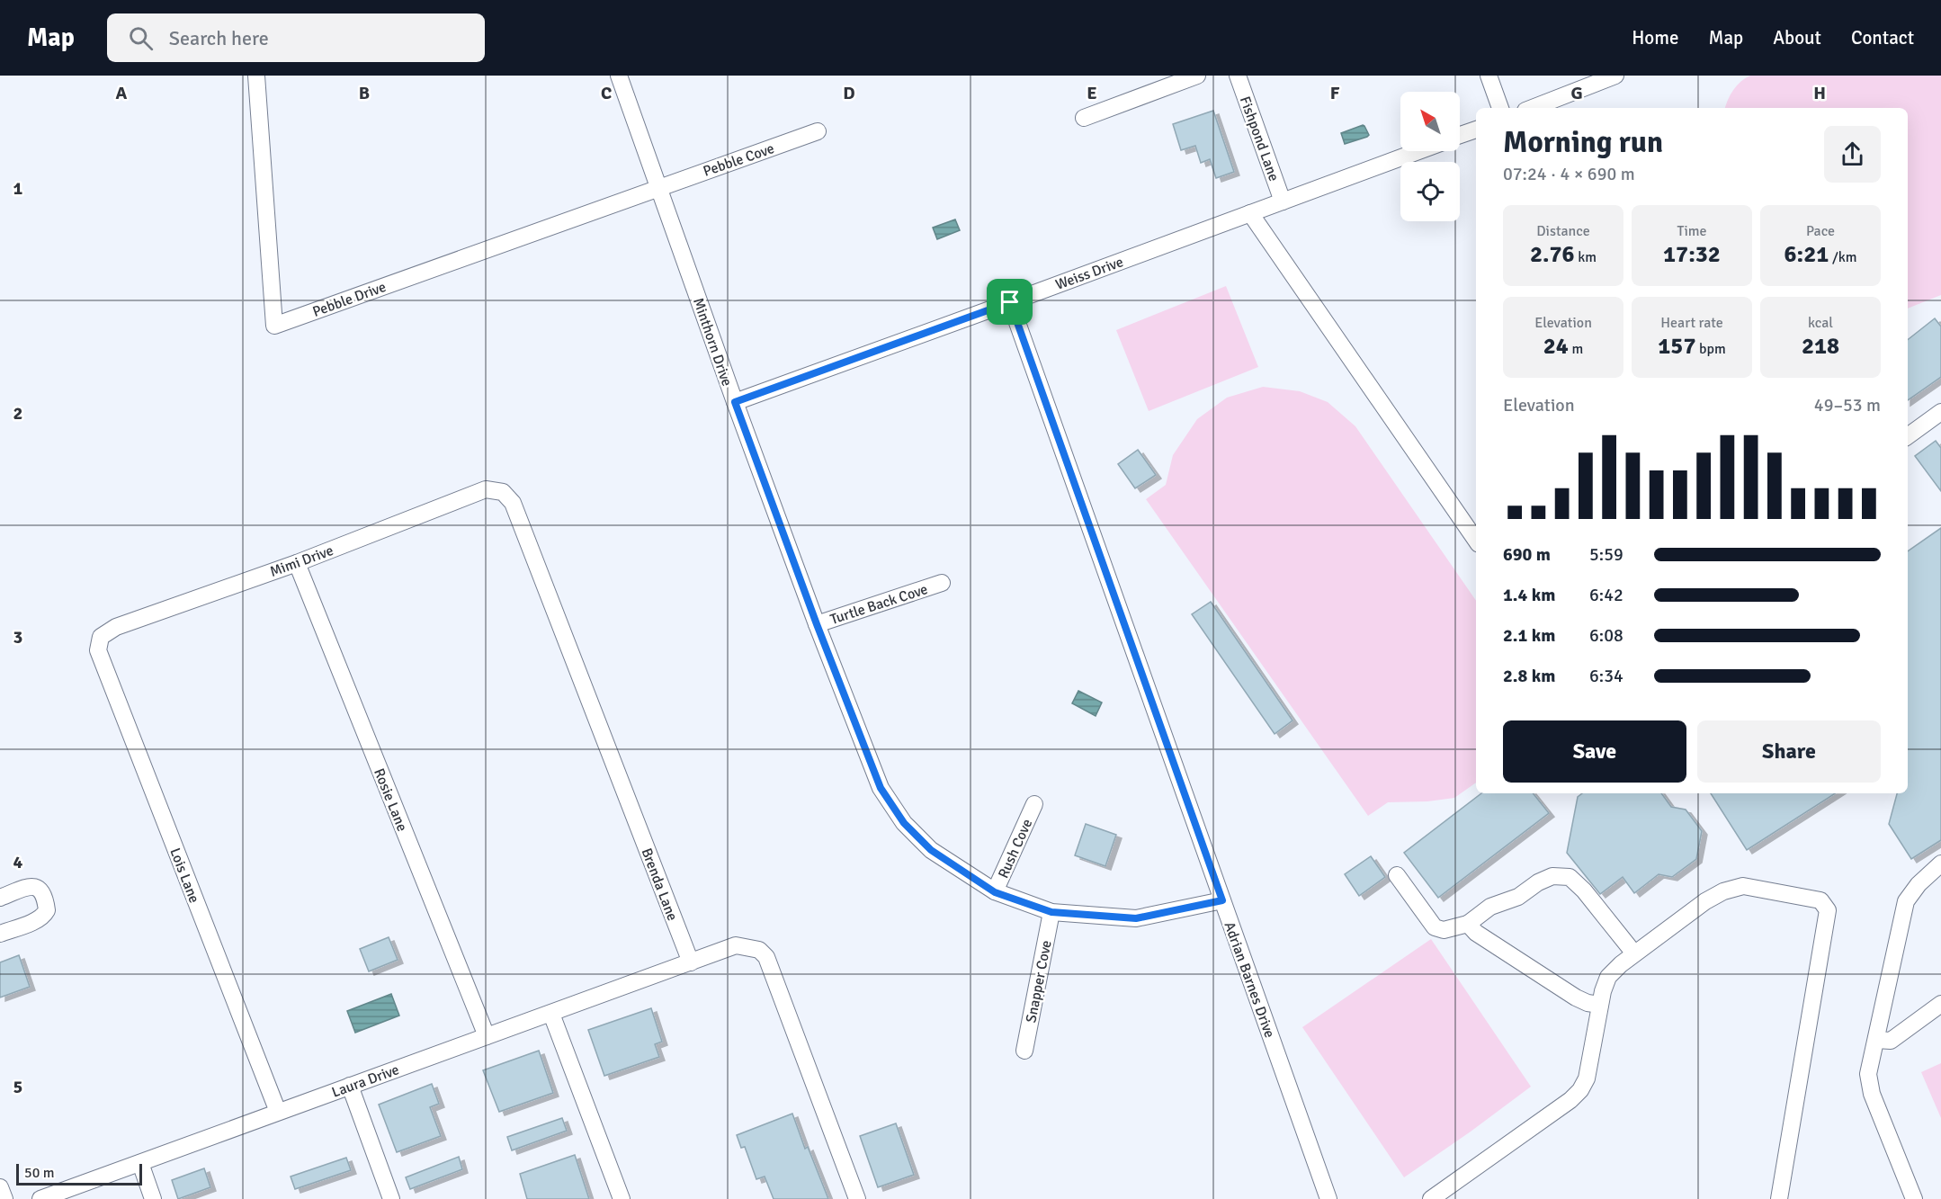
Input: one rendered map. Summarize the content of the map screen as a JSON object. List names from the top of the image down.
{
  "streets": {
    "street": [
      "Fishpond Lane",
      "Pebble Cove",
      "Weiss Drive",
      "Pebble Drive",
      "Minthorn Drive",
      "Mimi Drive",
      "Turtle Back Cove",
      "Rosie Lane",
      "Rush Cove",
      "Lois Lane",
      "Brenda Lane",
      "Adrian Barnes Drive",
      "Snapper Cove",
      "Laura Drive"
    ]
  },
  "crossings": [
    ["Fishpond Lane", "Weiss Drive"],
    ["Pebble Cove", "Pebble Drive"],
    ["Pebble Cove", "Minthorn Drive"],
    ["Weiss Drive", "Minthorn Drive"],
    ["Weiss Drive", "Adrian Barnes Drive"],
    ["Pebble Drive", "Minthorn Drive"],
    ["Minthorn Drive", "Turtle Back Cove"],
    ["Minthorn Drive", "Rush Cove"],
    ["Minthorn Drive", "Adrian Barnes Drive"],
    ["Minthorn Drive", "Snapper Cove"],
    ["Mimi Drive", "Rosie Lane"],
    ["Mimi Drive", "Lois Lane"],
    ["Mimi Drive", "Brenda Lane"],
    ["Rosie Lane", "Laura Drive"],
    ["Lois Lane", "Laura Drive"],
    ["Brenda Lane", "Laura Drive"]
  ],
  "scale_bar": "50 m",
  "north": "top left",
  "page": {
    "header": "Map",
    "search": "Search here",
    "nav": [
      "Home",
      "Map",
      "About",
      "Contact"
    ],
    "heading": ["Morning run", "07:24 · 4 × 690 m"],
    "stats": [
      ["Distance", "2.76 km"],
      ["Time", "17:32"],
      ["Pace", "6:21 /km"],
      ["Elevation", "24 m"],
      ["Heart rate", "157 bpm"],
      ["kcal", "218"]
    ],
    "chart": ["Elevation", "49–53 m"],
    "list": [
      {
        "name": "690 m",
        "note": "5:59"
      },
      {
        "name": "1.4 km",
        "note": "6:42"
      },
      {
        "name": "2.1 km",
        "note": "6:08"
      },
      {
        "name": "2.8 km",
        "note": "6:34"
      }
    ],
    "buttons": ["Save", "Share"],
    "scale": "50 m"
  },
  "grid": {
    "columns": [
      "A",
      "B",
      "C",
      "D",
      "E",
      "F",
      "G",
      "H"
    ],
    "rows": [
      "1",
      "2",
      "3",
      "4",
      "5"
    ]
  }
}
